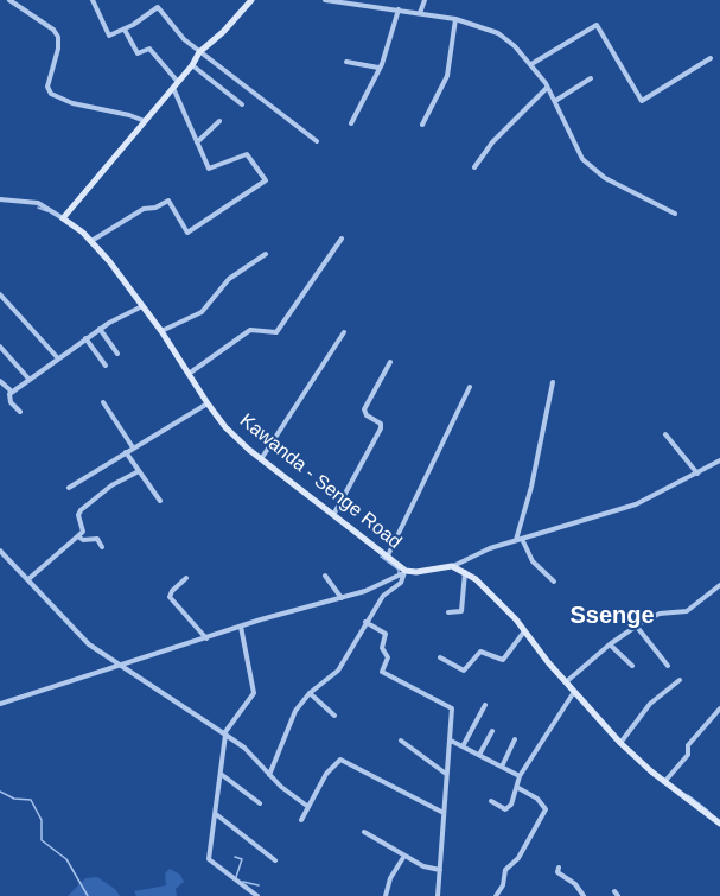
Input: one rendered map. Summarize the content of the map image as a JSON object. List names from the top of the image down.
{
  "streets": {
    "street": ["Kawanda - Senge Road"]
  },
  "districts": ["Ssenge"]
}
